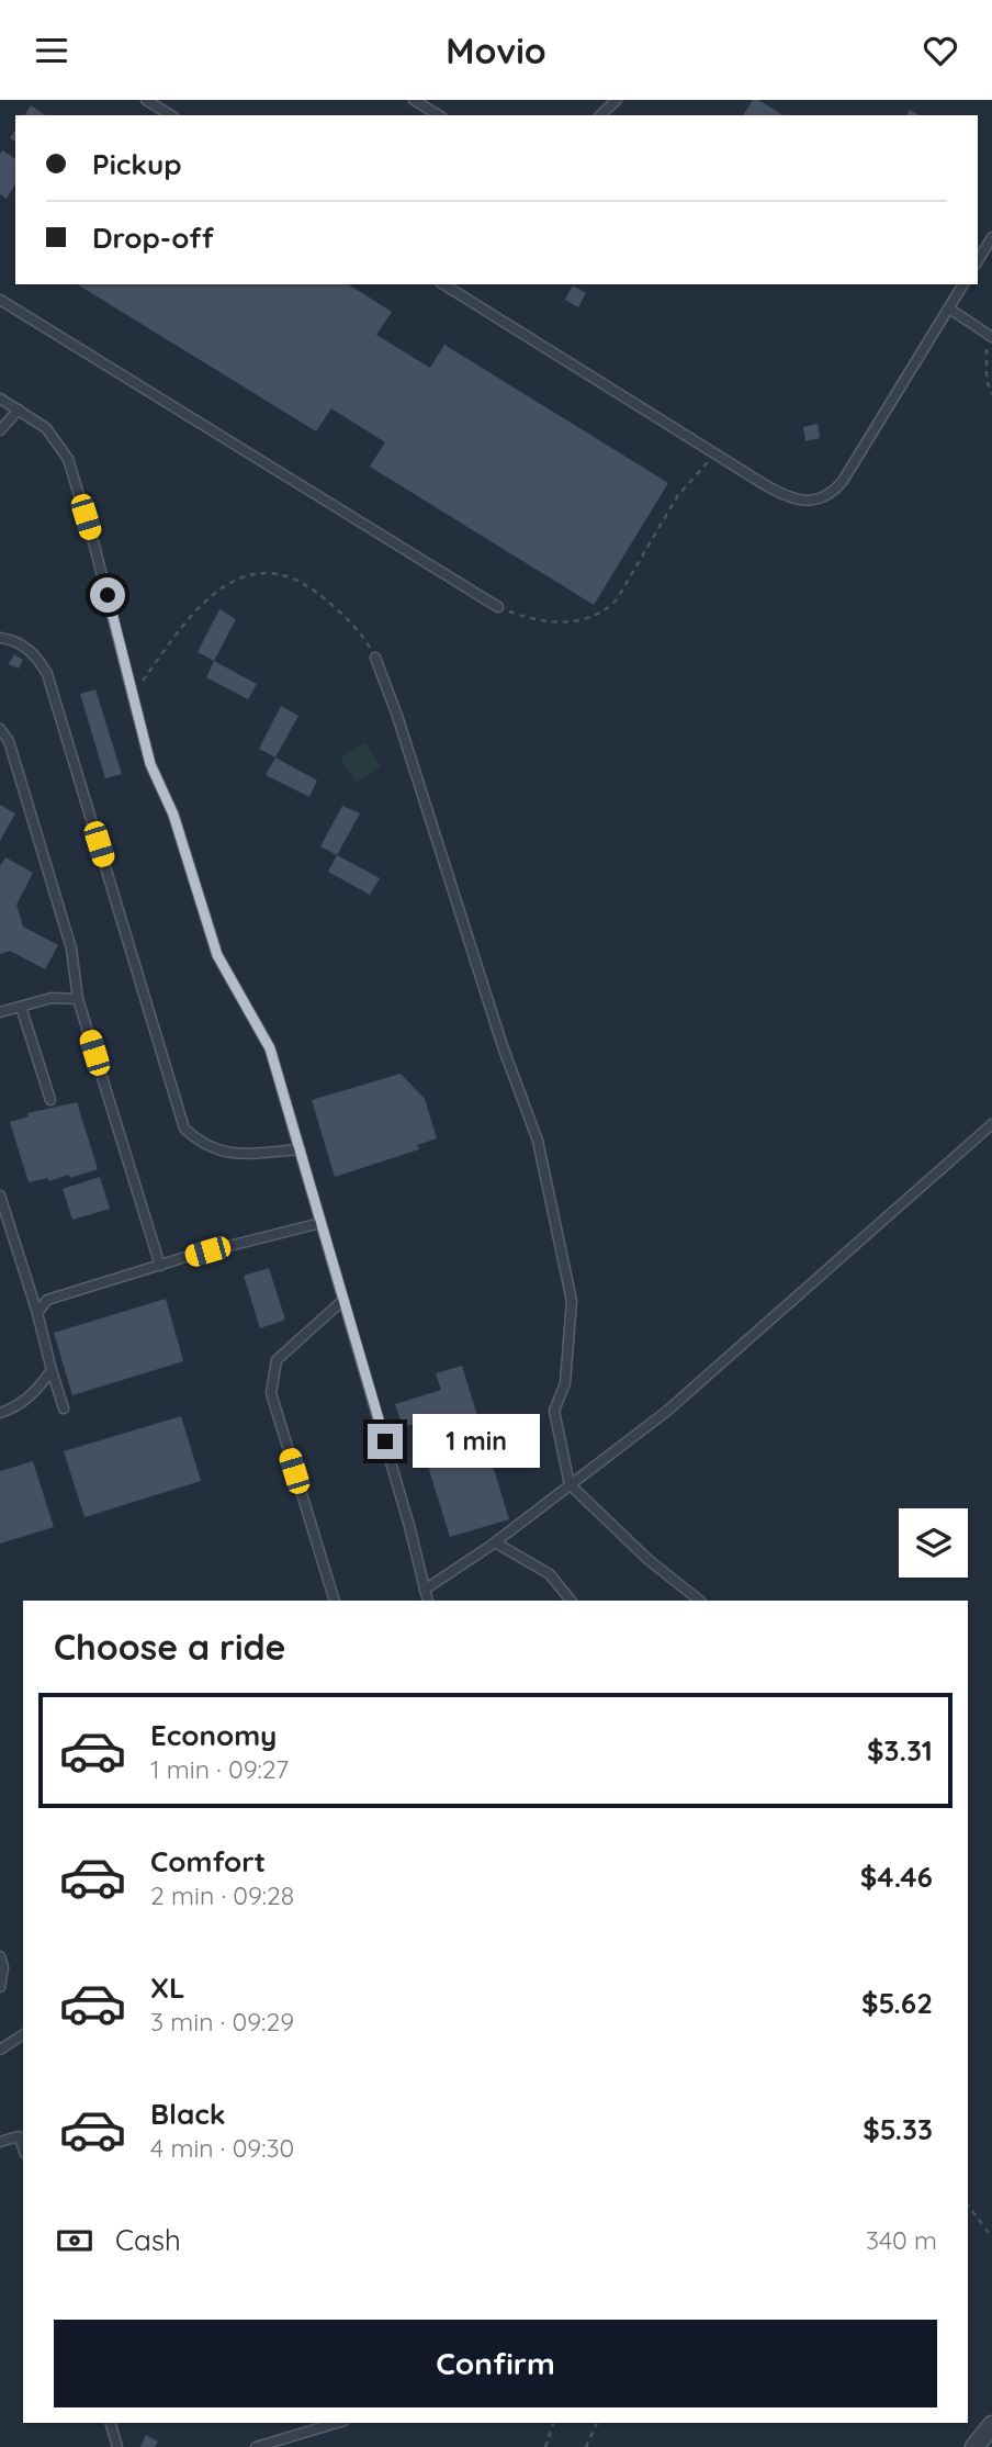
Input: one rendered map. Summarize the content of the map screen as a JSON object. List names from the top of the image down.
{
  "page": {
    "header": "Movio",
    "banner": ["Pickup", "Drop-off"],
    "bubble": "1 min",
    "heading": "Choose a ride",
    "list": [
      {
        "name": "Economy",
        "note": "1 min · 09:27",
        "value": "$3.31"
      },
      {
        "name": "Comfort",
        "note": "2 min · 09:28",
        "value": "$4.46"
      },
      {
        "name": "XL",
        "note": "3 min · 09:29",
        "value": "$5.62"
      },
      {
        "name": "Black",
        "note": "4 min · 09:30",
        "value": "$5.33"
      }
    ],
    "pay": ["Cash", "340 m"],
    "buttons": "Confirm"
  }
}
